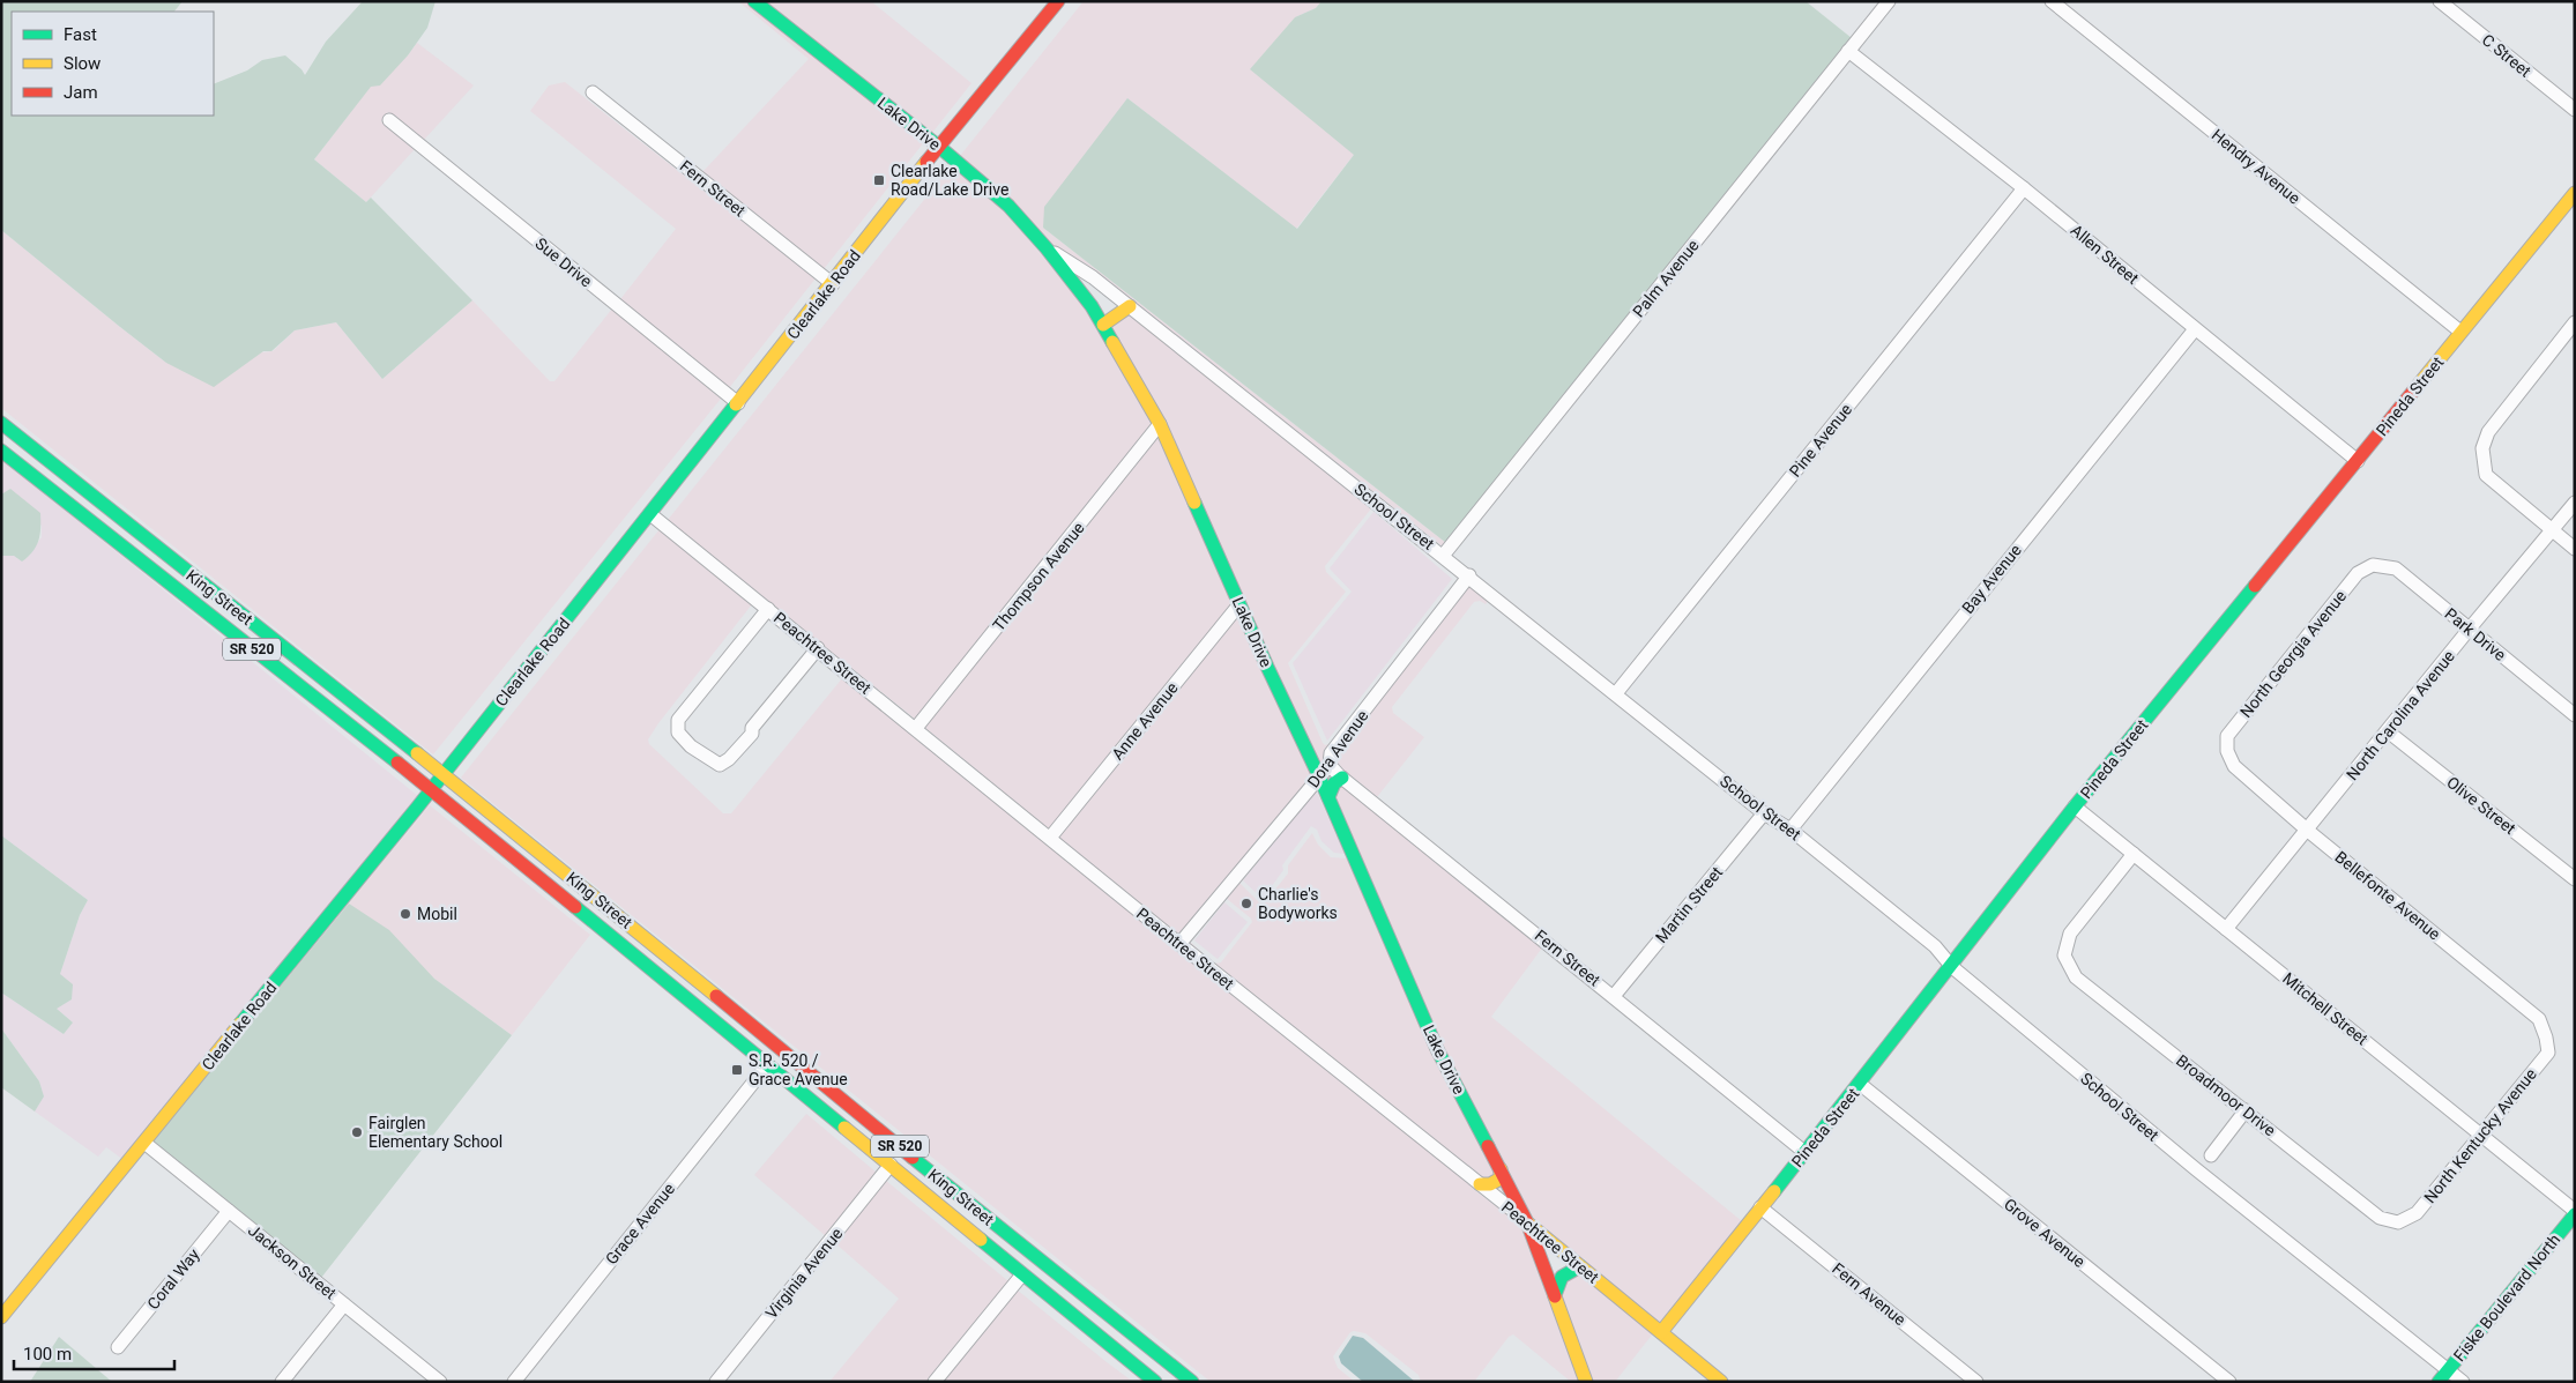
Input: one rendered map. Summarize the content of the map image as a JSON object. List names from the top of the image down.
{
  "streets": {
    "main road": [
      "Lake Drive",
      "Clearlake Road",
      "Pineda Street",
      "King Street",
      "SR 520",
      "Peachtree Street",
      "Fiske Boulevard North"
    ],
    "street": [
      "C Street",
      "Hendry Avenue",
      "Fern Street",
      "Allen Street",
      "Sue Drive",
      "Palm Avenue",
      "Pine Avenue",
      "School Street",
      "Thompson Avenue",
      "Bay Avenue",
      "Park Drive",
      "North Georgia Avenue",
      "North Carolina Avenue",
      "Anne Avenue",
      "Dora Avenue",
      "Olive Street",
      "Bellefonte Avenue",
      "Martin Street",
      "Mitchell Street",
      "Broadmoor Drive",
      "North Kentucky Avenue",
      "Grace Avenue",
      "Grove Avenue",
      "Jackson Street",
      "Virginia Avenue",
      "Coral Way",
      "Fern Avenue"
    ]
  },
  "crossings": [
    ["Lake Drive", "Clearlake Road"],
    ["Lake Drive", "School Street"],
    ["Lake Drive", "Thompson Avenue"],
    ["Lake Drive", "Peachtree Street"],
    ["Lake Drive", "Anne Avenue"],
    ["Lake Drive", "Dora Avenue"],
    ["Hendry Avenue", "Pineda Street"],
    ["Fern Street", "Clearlake Road"],
    ["Fern Street", "Pineda Street"],
    ["Fern Street", "Dora Avenue"],
    ["Fern Street", "Martin Street"],
    ["Allen Street", "Palm Avenue"],
    ["Allen Street", "Pineda Street"],
    ["Allen Street", "Pine Avenue"],
    ["Allen Street", "Bay Avenue"],
    ["Sue Drive", "Clearlake Road"],
    ["Palm Avenue", "School Street"],
    ["Clearlake Road", "King Street"],
    ["Clearlake Road", "Peachtree Street"],
    ["Clearlake Road", "Jackson Street"],
    ["Pineda Street", "School Street"],
    ["Pineda Street", "Peachtree Street"],
    ["Pineda Street", "Mitchell Street"],
    ["Pineda Street", "Grove Avenue"],
    ["Pineda Street", "Fern Avenue"],
    ["Pine Avenue", "School Street"],
    ["School Street", "Bay Avenue"],
    ["School Street", "Dora Avenue"],
    ["School Street", "Martin Street"],
    ["School Street", "Fiske Boulevard North"],
    ["Thompson Avenue", "Peachtree Street"],
    ["King Street", "Grace Avenue"],
    ["King Street", "Virginia Avenue"],
    ["Park Drive", "North Georgia Avenue"],
    ["Park Drive", "North Carolina Avenue"],
    ["Peachtree Street", "Anne Avenue"],
    ["Peachtree Street", "Dora Avenue"],
    ["North Georgia Avenue", "Bellefonte Avenue"],
    ["North Carolina Avenue", "Olive Street"],
    ["North Carolina Avenue", "Bellefonte Avenue"],
    ["North Carolina Avenue", "Mitchell Street"],
    ["Bellefonte Avenue", "North Kentucky Avenue"],
    ["Mitchell Street", "Broadmoor Drive"],
    ["Mitchell Street", "North Kentucky Avenue"],
    ["Mitchell Street", "Fiske Boulevard North"],
    ["Broadmoor Drive", "North Kentucky Avenue"],
    ["Jackson Street", "Coral Way"]
  ],
  "places": {
    "transit": ["Clearlake Road/Lake Drive", "S.R. 520 / Grace Avenue"],
    "other": ["Charlie's Bodyworks", "Mobil", "Fairglen Elementary School"]
  },
  "legend": ["Fast", "Slow", "Jam"],
  "scale_bar": "100 m"
}
